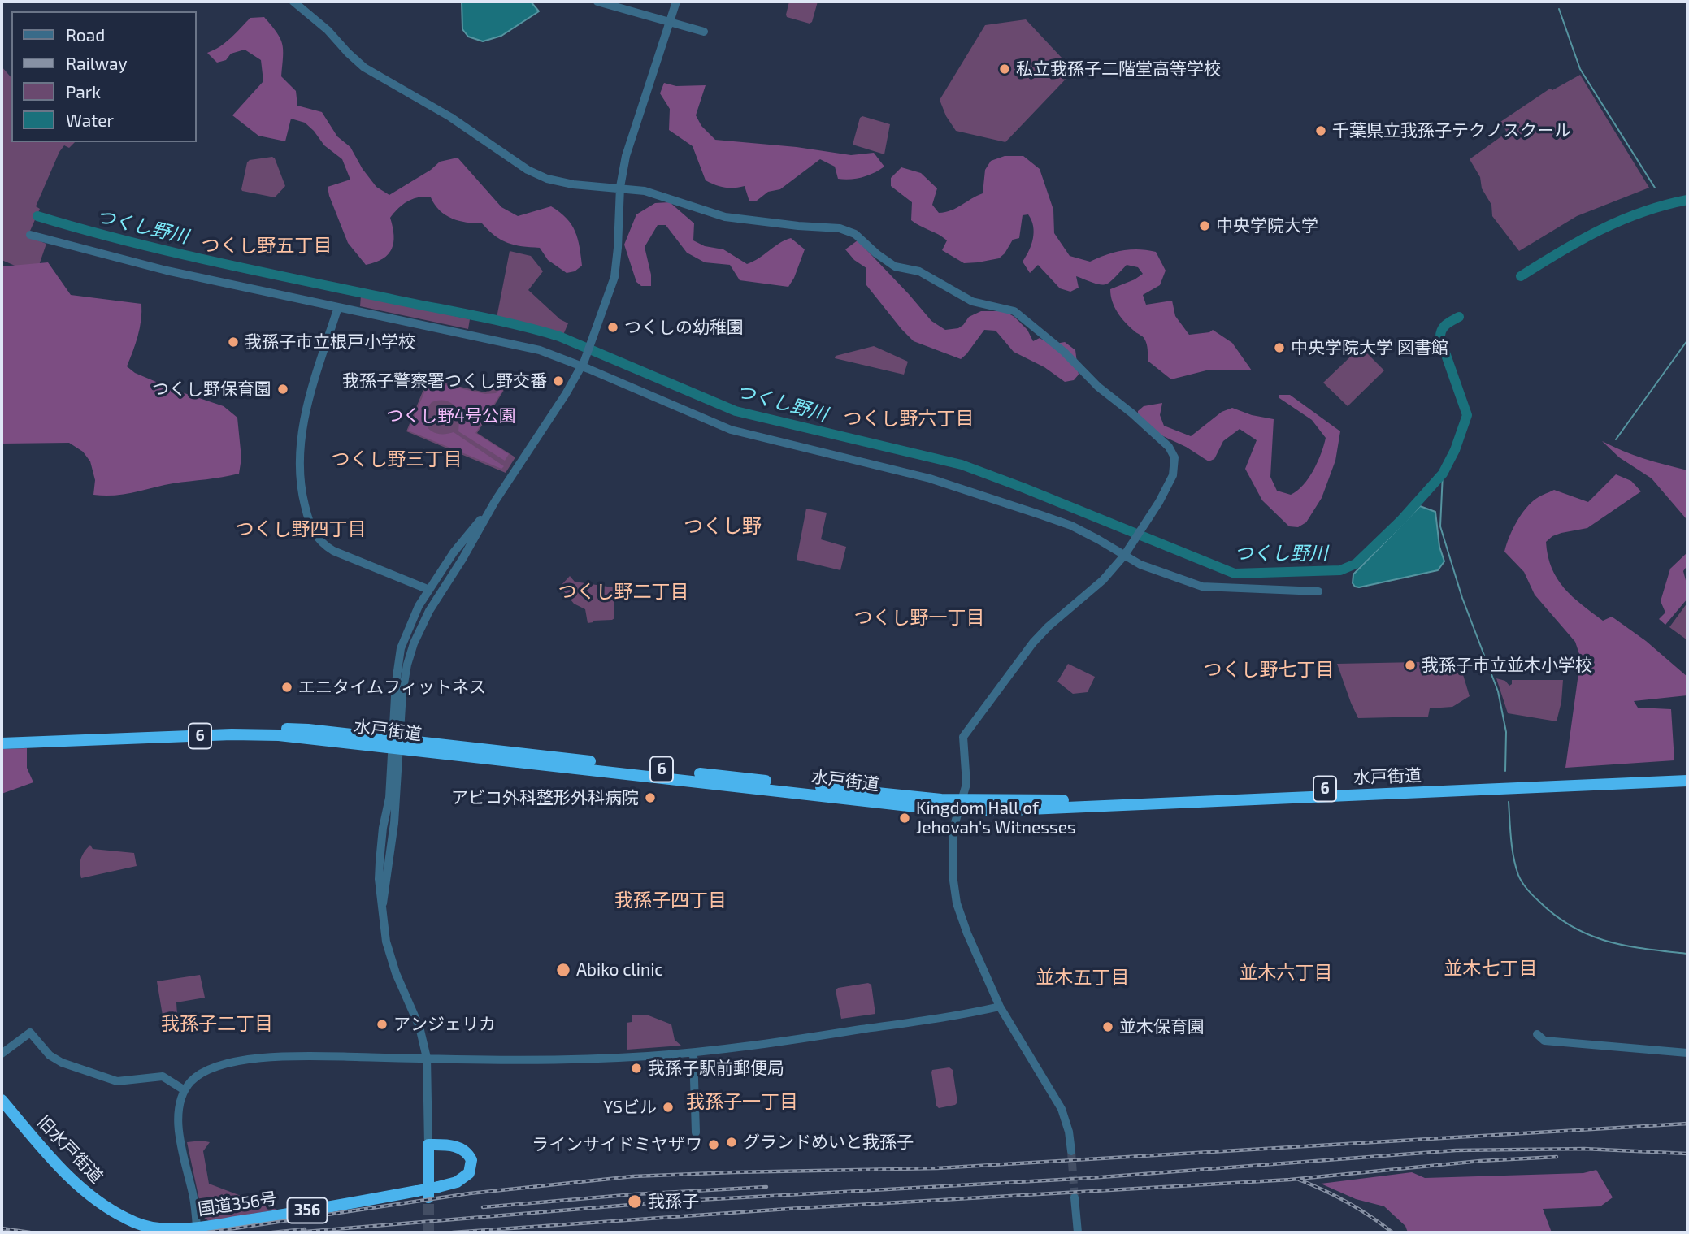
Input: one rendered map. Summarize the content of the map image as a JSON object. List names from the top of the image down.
{
  "streets": {
    "highway": [
      "水戸街道",
      "6",
      "旧水戸街道",
      "国道356号",
      "356"
    ]
  },
  "crossings": [
    ["旧水戸街道", "国道356号"]
  ],
  "districts": [
    "つくし野五丁目",
    "つくし野六丁目",
    "つくし野三丁目",
    "つくし野",
    "つくし野四丁目",
    "つくし野二丁目",
    "つくし野一丁目",
    "つくし野七丁目",
    "我孫子四丁目",
    "並木七丁目",
    "並木六丁目",
    "並木五丁目",
    "我孫子二丁目",
    "我孫子一丁目"
  ],
  "water": ["つくし野川"],
  "parks": ["つくし野4号公園"],
  "places": [
    "私立我孫子二階堂高等学校",
    "千葉県立我孫子テクノスクール",
    "中央学院大学",
    "つくしの幼稚園",
    "我孫子市立根戸小学校",
    "中央学院大学 図書館",
    "我孫子警察署つくし野交番",
    "つくし野保育園",
    "我孫子市立並木小学校",
    "エニタイムフィットネス",
    "アビコ外科整形外科病院",
    "Kingdom Hall of Jehovah's Witnesses",
    "Abiko clinic",
    "アンジェリカ",
    "並木保育園",
    "我孫子駅前郵便局",
    "YSビル",
    "グランドめいと我孫子",
    "ラインサイドミヤザワ",
    "我孫子"
  ],
  "legend": [
    "Road",
    "Railway",
    "Park",
    "Water"
  ]
}
